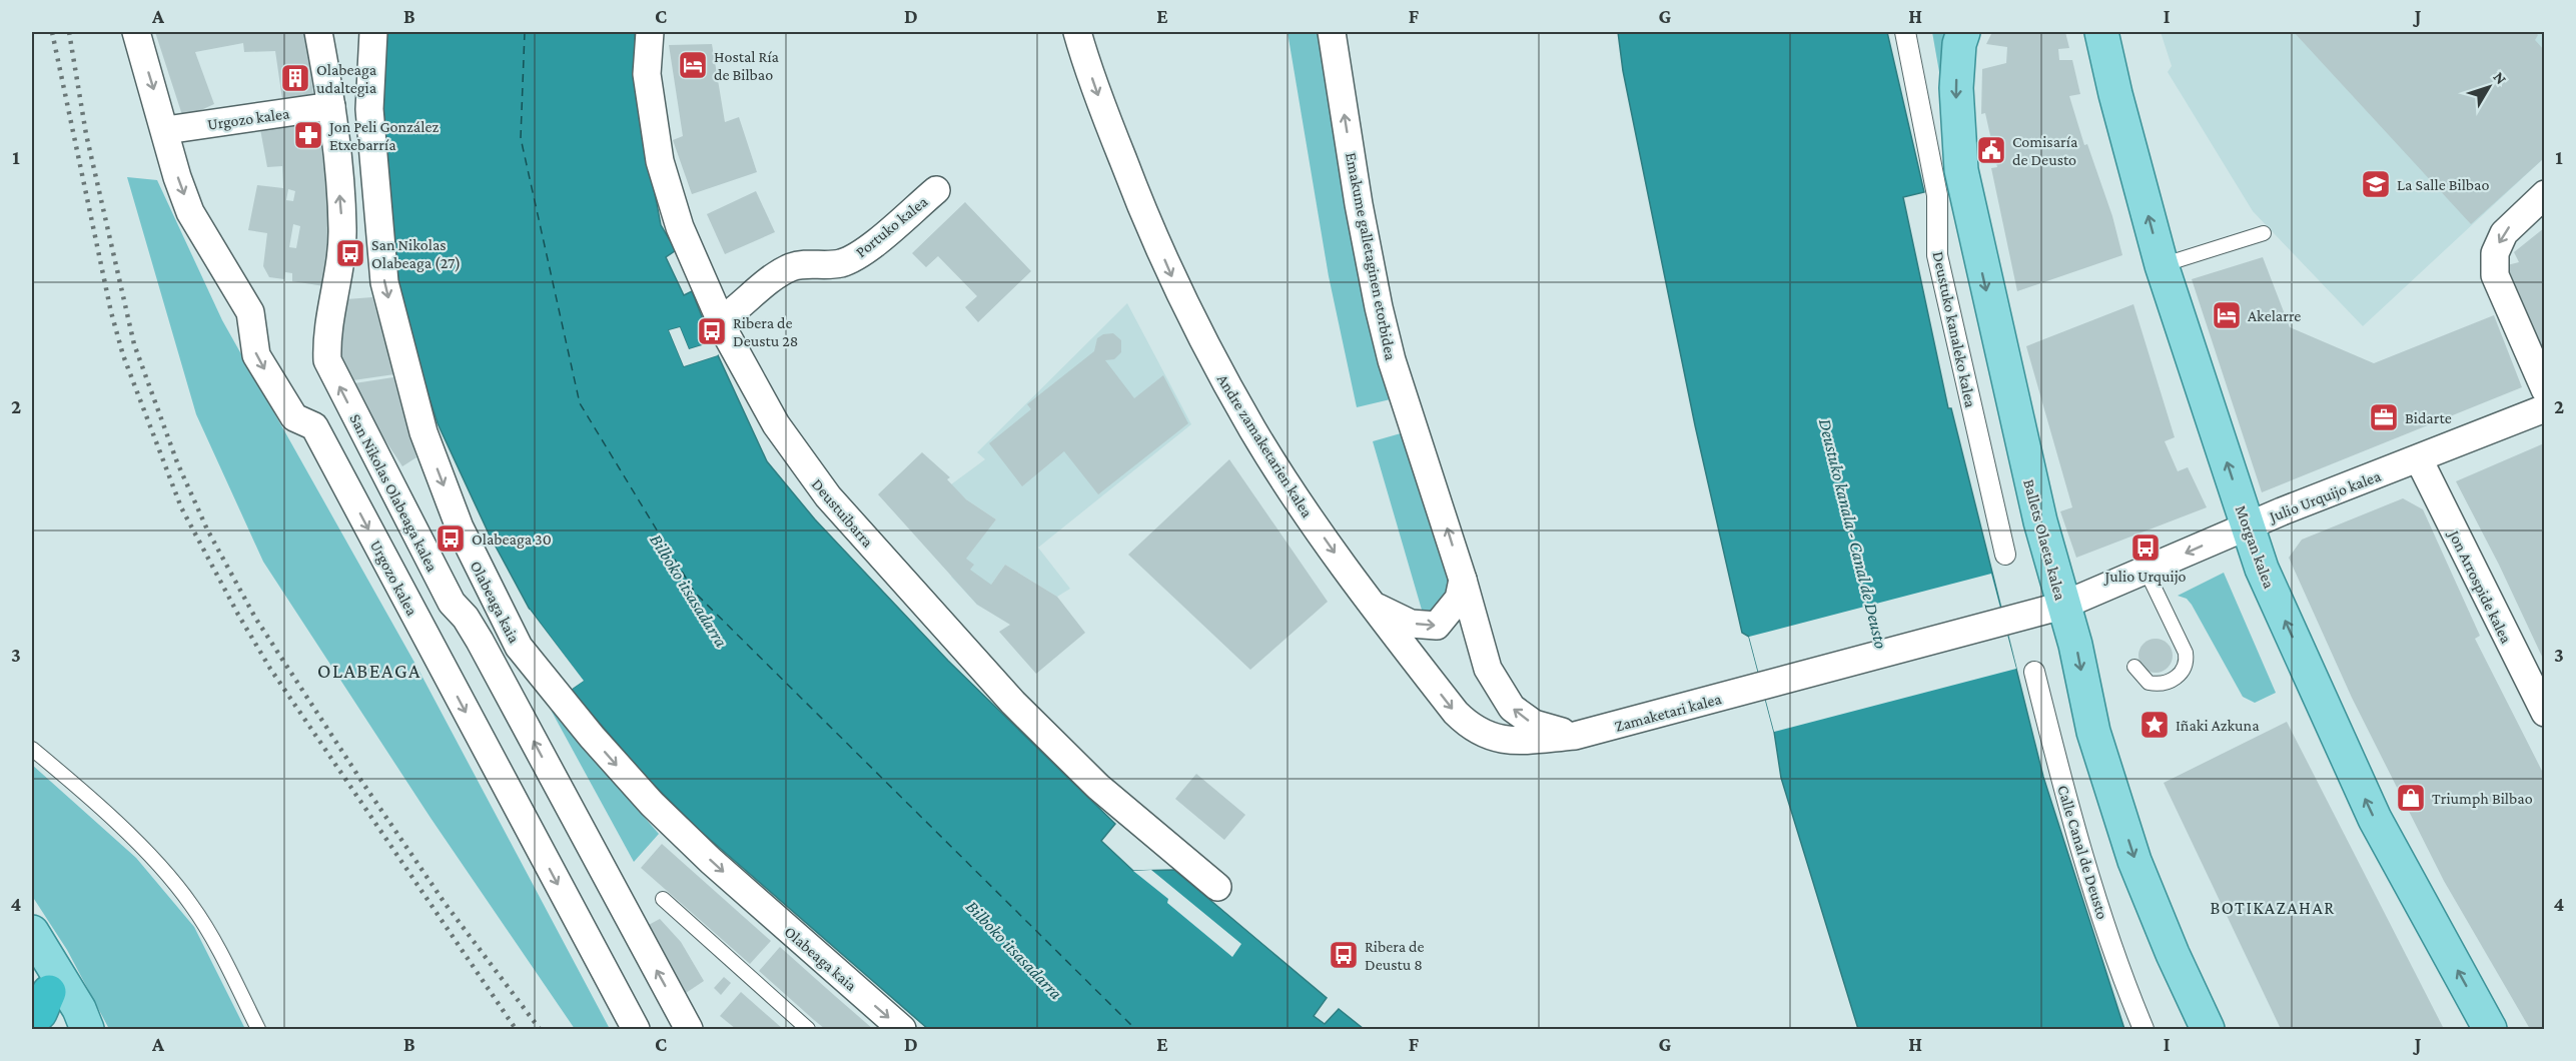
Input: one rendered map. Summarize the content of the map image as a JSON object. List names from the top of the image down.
{
  "streets": {
    "main road": ["Ballets Olaeta kalea", "Morgan kalea"],
    "street": [
      "Urgozo kalea",
      "Portuko kalea",
      "Emakume galletaginen etorbidea",
      "Deustuko kanaleko kalea",
      "Andre zamaketarien kalea",
      "San Nikolas Olabeaga kalea",
      "Julio Urquijo kalea",
      "Deustuibarra",
      "Jon Arrospide kalea",
      "Olabeaga kaia",
      "Zamaketari kalea",
      "Calle Canal de Deusto"
    ]
  },
  "crossings": [
    ["Urgozo kalea", "San Nikolas Olabeaga kalea"],
    ["Portuko kalea", "Deustuibarra"],
    ["Emakume galletaginen etorbidea", "Andre zamaketarien kalea"],
    ["Emakume galletaginen etorbidea", "Zamaketari kalea"],
    ["Andre zamaketarien kalea", "Zamaketari kalea"],
    ["San Nikolas Olabeaga kalea", "Olabeaga kaia"],
    ["Julio Urquijo kalea", "Ballets Olaeta kalea"],
    ["Julio Urquijo kalea", "Morgan kalea"],
    ["Julio Urquijo kalea", "Jon Arrospide kalea"],
    ["Julio Urquijo kalea", "Zamaketari kalea"]
  ],
  "one_way": [
    "Urgozo kalea",
    "Emakume galletaginen etorbidea",
    "Andre zamaketarien kalea",
    "San Nikolas Olabeaga kalea",
    "Ballets Olaeta kalea",
    "Morgan kalea",
    "Olabeaga kaia"
  ],
  "districts": ["OLABEAGA", "BOTIKAZAHAR"],
  "water": ["Deustuko kanala - Canal de Deusto", "Bilboko itsasadarra"],
  "places": {
    "hotel": ["Hostal Ría de Bilbao", "Akelarre"],
    "building": ["Olabeaga udaltegia"],
    "pharmacy": ["Jon Peli González Etxebarría"],
    "public building": ["Comisaría de Deusto"],
    "school or university": ["La Salle Bilbao"],
    "bus stop": [
      "San Nikolas Olabeaga (27)",
      "Ribera de Deustu 28",
      "Olabeaga 30",
      "Julio Urquijo",
      "Ribera de Deustu 8"
    ],
    "office": ["Bidarte"],
    "place": ["Iñaki Azkuna"],
    "shop": ["Triumph Bilbao"]
  },
  "north": "top right",
  "grid": {
    "columns": [
      "A",
      "B",
      "C",
      "D",
      "E",
      "F",
      "G",
      "H",
      "I",
      "J"
    ],
    "rows": [
      "1",
      "2",
      "3",
      "4"
    ]
  }
}
